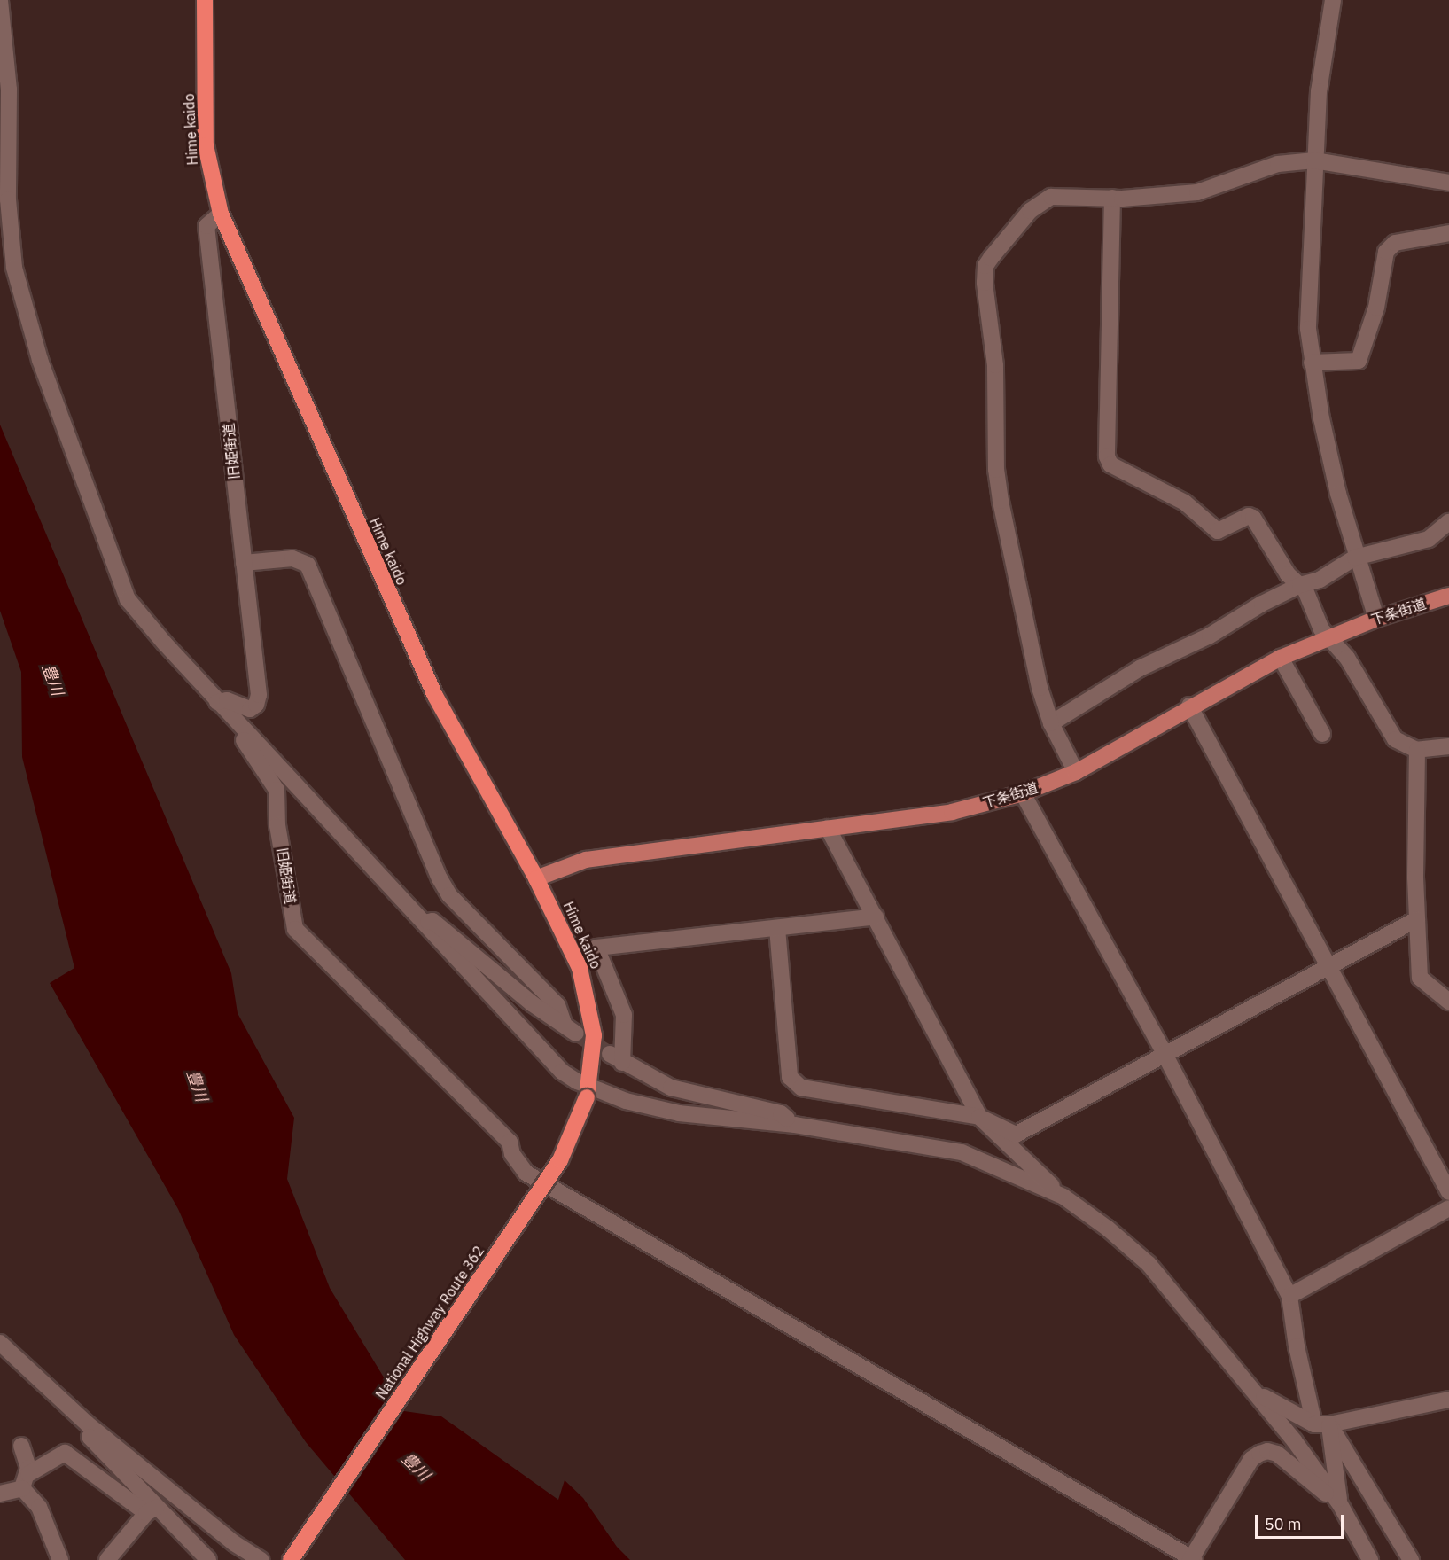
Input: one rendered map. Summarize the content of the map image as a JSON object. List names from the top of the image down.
{
  "streets": {
    "highway": ["Hime kaido", "National Highway Route 362"],
    "main road": ["下条街道"],
    "street": ["旧姫街道"]
  },
  "crossings": [
    ["Hime kaido", "旧姫街道"],
    ["Hime kaido", "下条街道"],
    ["Hime kaido", "National Highway Route 362"]
  ],
  "water": ["豊川"],
  "scale_bar": "50 m"
}
